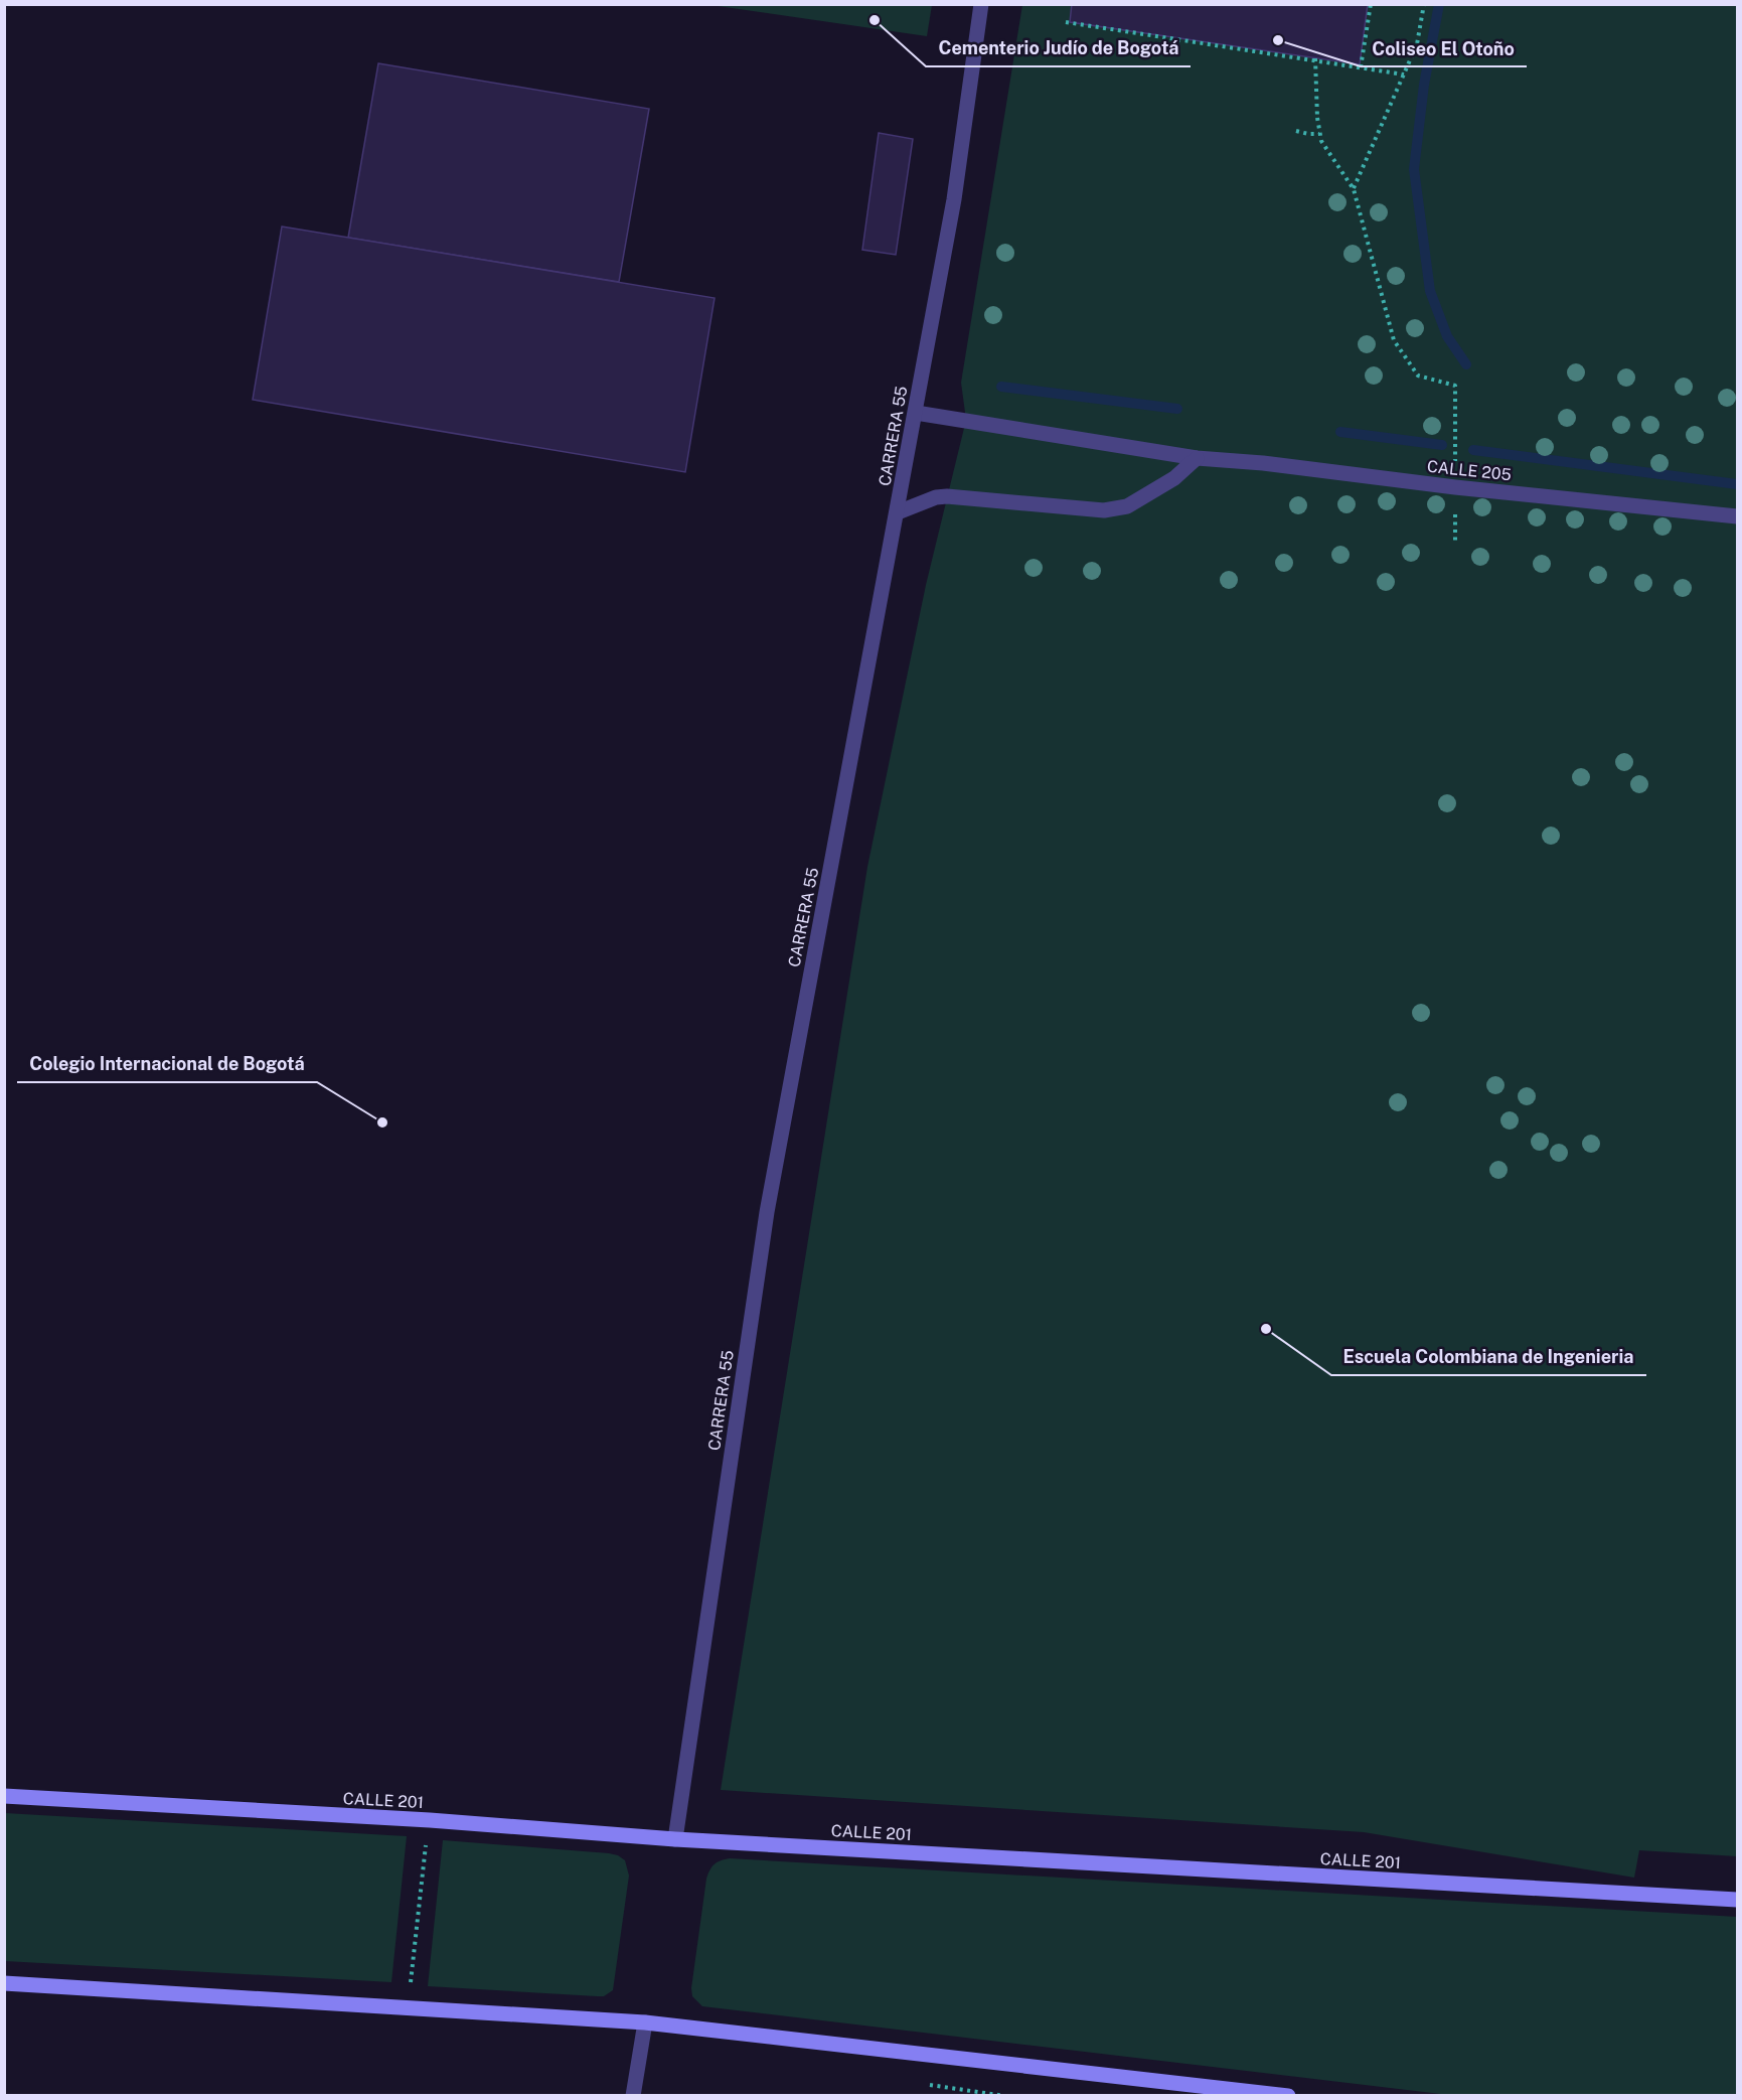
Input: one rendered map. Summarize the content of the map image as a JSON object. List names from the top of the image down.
{
  "streets": {
    "main road": ["CALLE 201"],
    "street": ["CARRERA 55", "CALLE 205"]
  },
  "crossings": [
    ["CARRERA 55", "CALLE 205"],
    ["CARRERA 55", "CALLE 201"]
  ],
  "places": [
    "Cementerio Judío de Bogotá",
    "Coliseo El Otoño",
    "Colegio Internacional de Bogotá",
    "Escuela Colombiana de Ingenieria"
  ]
}
